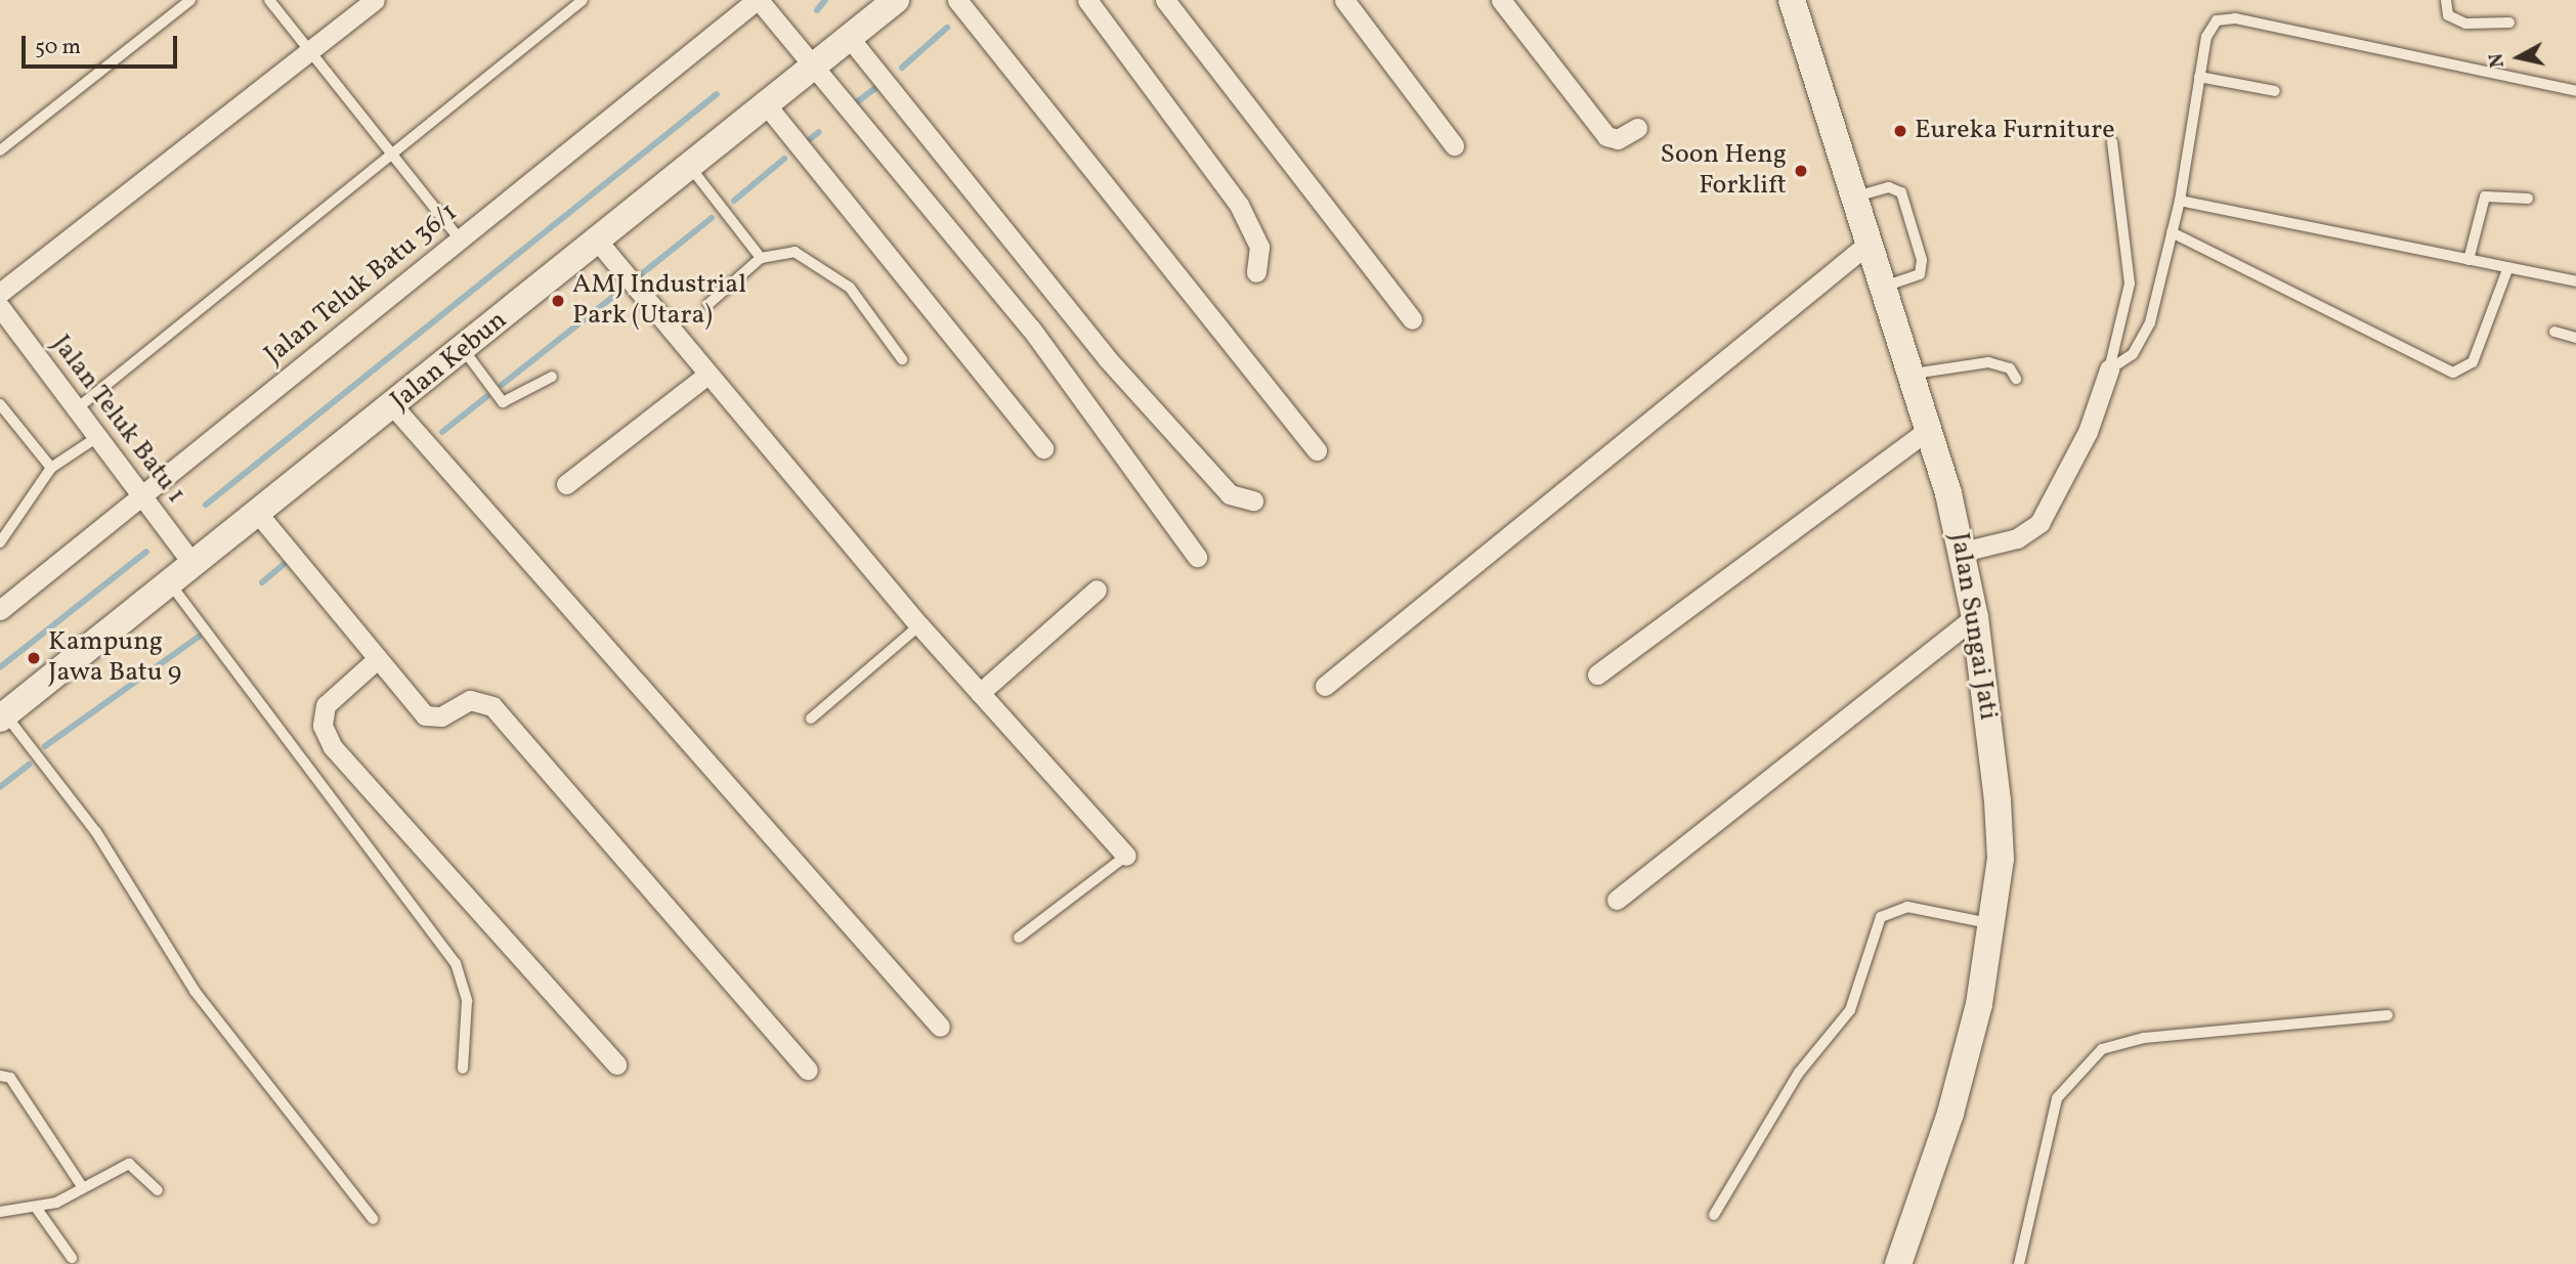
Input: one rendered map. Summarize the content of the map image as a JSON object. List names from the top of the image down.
{
  "streets": {
    "main road": ["Jalan Kebun", "Jalan Sungai Jati"],
    "street": ["Jalan Teluk Batu 36/1", "Jalan Teluk Batu 1"]
  },
  "crossings": [
    ["Jalan Teluk Batu 36/1", "Jalan Teluk Batu 1"],
    ["Jalan Kebun", "Jalan Teluk Batu 1"]
  ],
  "places": [
    "Eureka Furniture",
    "Soon Heng Forklift",
    "AMJ Industrial Park (Utara)",
    "Kampung Jawa Batu 9"
  ],
  "scale_bar": "50 m",
  "north": "left"
}
